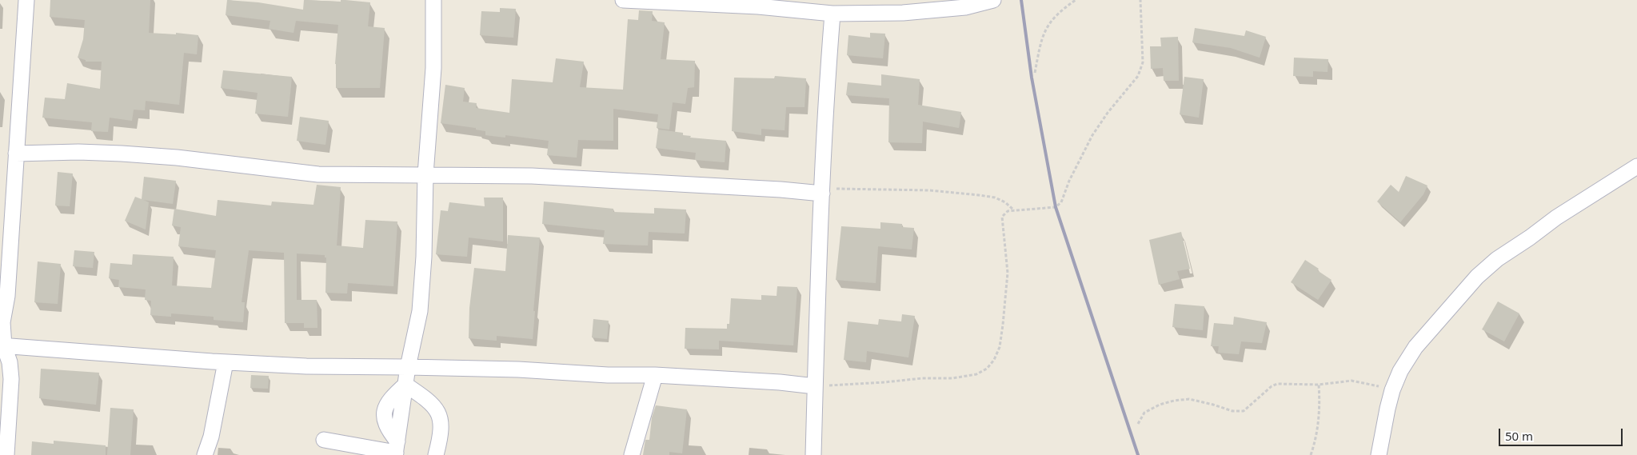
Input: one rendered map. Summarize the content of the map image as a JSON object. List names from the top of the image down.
{
  "scale_bar": "50 m"
}
